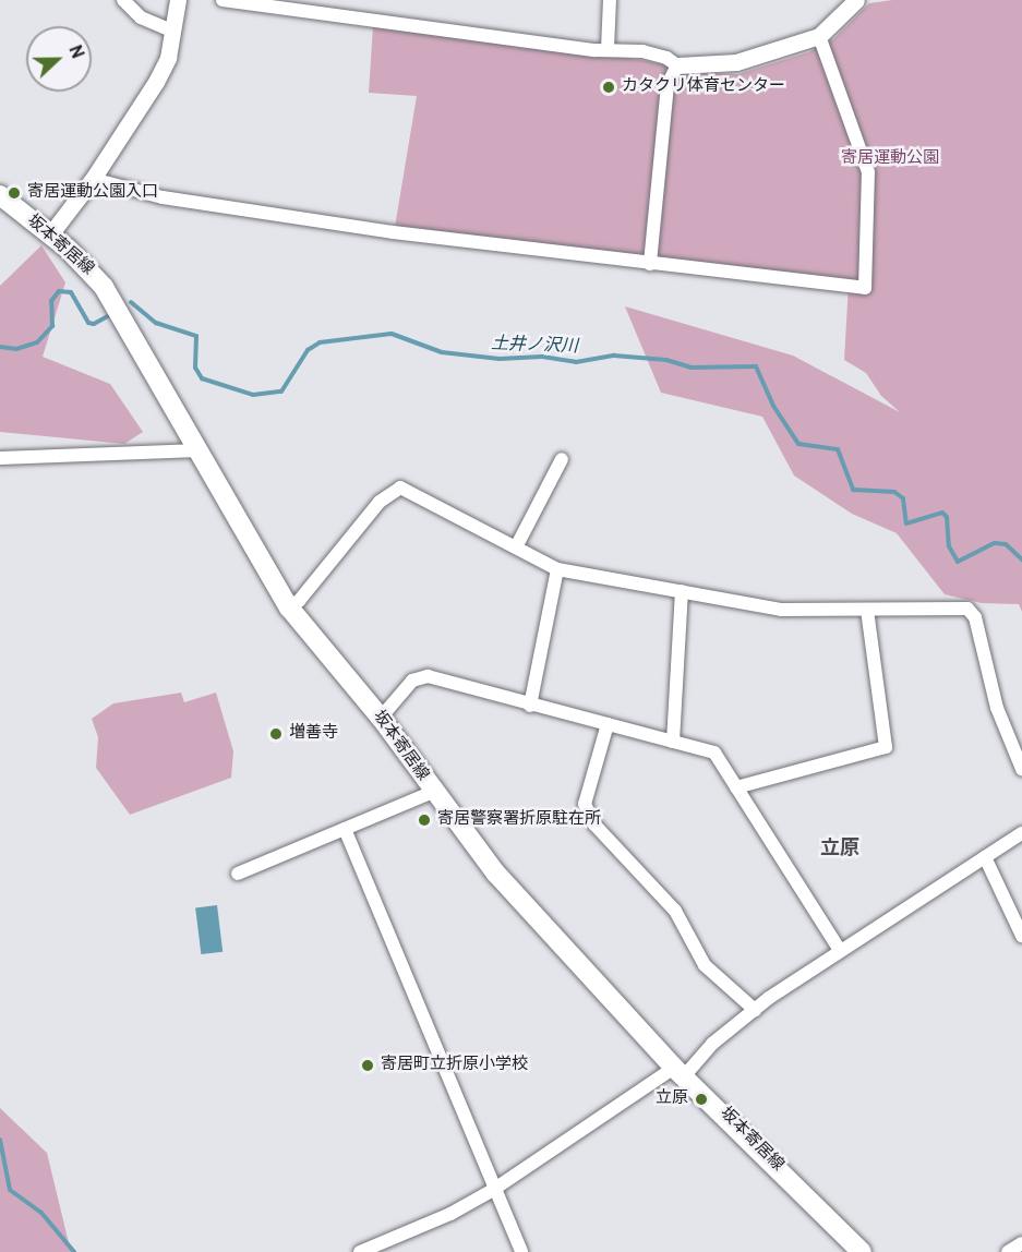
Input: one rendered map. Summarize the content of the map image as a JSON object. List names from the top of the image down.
{
  "streets": {
    "main road": ["坂本寄居線"]
  },
  "districts": ["立原"],
  "water": ["土井ノ沢川"],
  "parks": ["寄居運動公園"],
  "places": [
    "カタクリ体育センター",
    "寄居運動公園入口",
    "増善寺",
    "寄居警察署折原駐在所",
    "寄居町立折原小学校",
    "立原"
  ],
  "north": "right"
}
